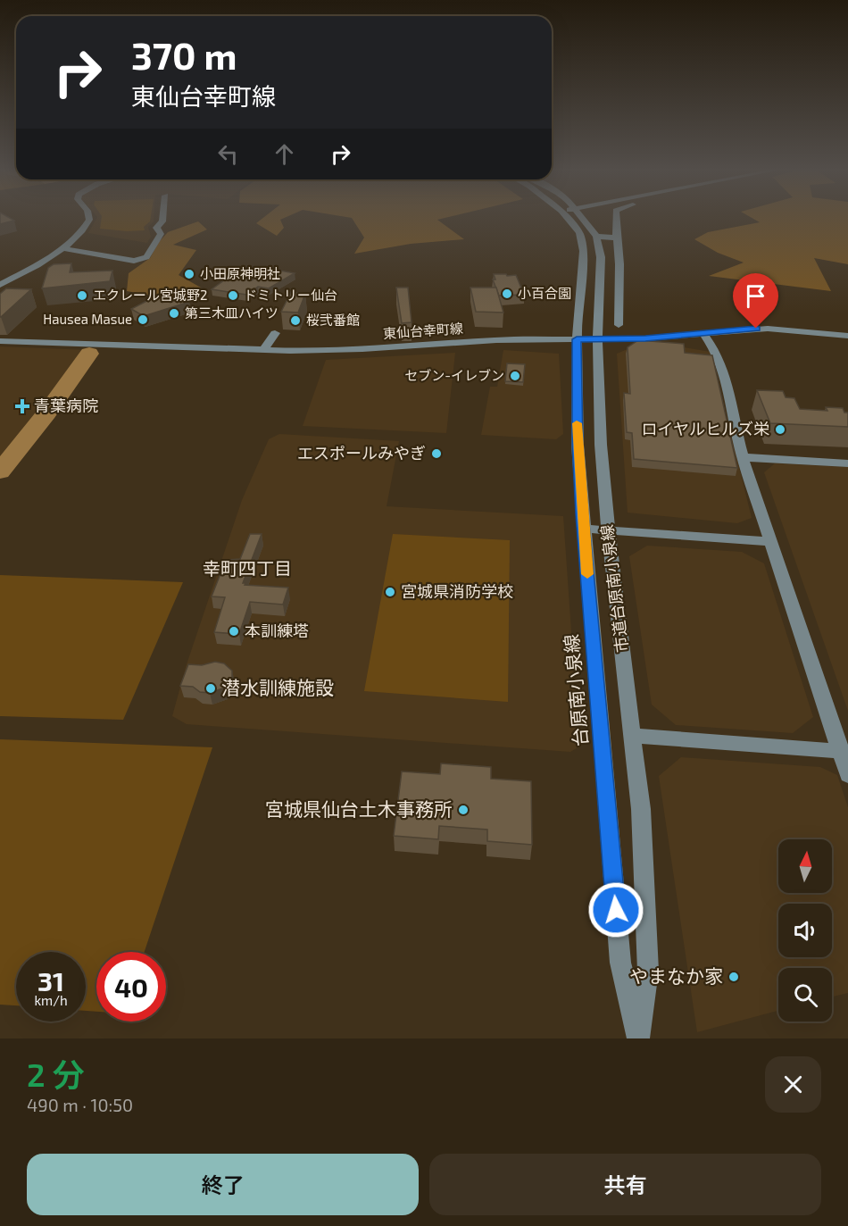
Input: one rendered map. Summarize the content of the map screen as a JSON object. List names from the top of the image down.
{
  "streets": {
    "street": ["東仙台幸町線", "市道台原南小泉線", "台原南小泉線"]
  },
  "crossings": [
    ["東仙台幸町線", "市道台原南小泉線"],
    ["東仙台幸町線", "台原南小泉線"],
    ["市道台原南小泉線", "台原南小泉線"]
  ],
  "districts": ["幸町四丁目"],
  "places": {
    "other": [
      "小田原神明社",
      "小百合園",
      "エクレール宮城野2",
      "ドミトリー仙台",
      "第三木皿ハイツ",
      "Hausea Masue",
      "桜弐番館",
      "セブン-イレブン",
      "ロイヤルヒルズ栄",
      "エスポールみやぎ",
      "宮城県消防学校",
      "本訓練塔",
      "潜水訓練施設",
      "宮城県仙台土木事務所",
      "やまなか家"
    ],
    "health": ["青葉病院"]
  },
  "north": "top",
  "page": {
    "turn": ["370 m", "東仙台幸町線"],
    "speed": "31 km/h",
    "limit": "40",
    "heading": ["2 分", "490 m · 10:50"],
    "buttons": ["終了", "共有"]
  }
}
